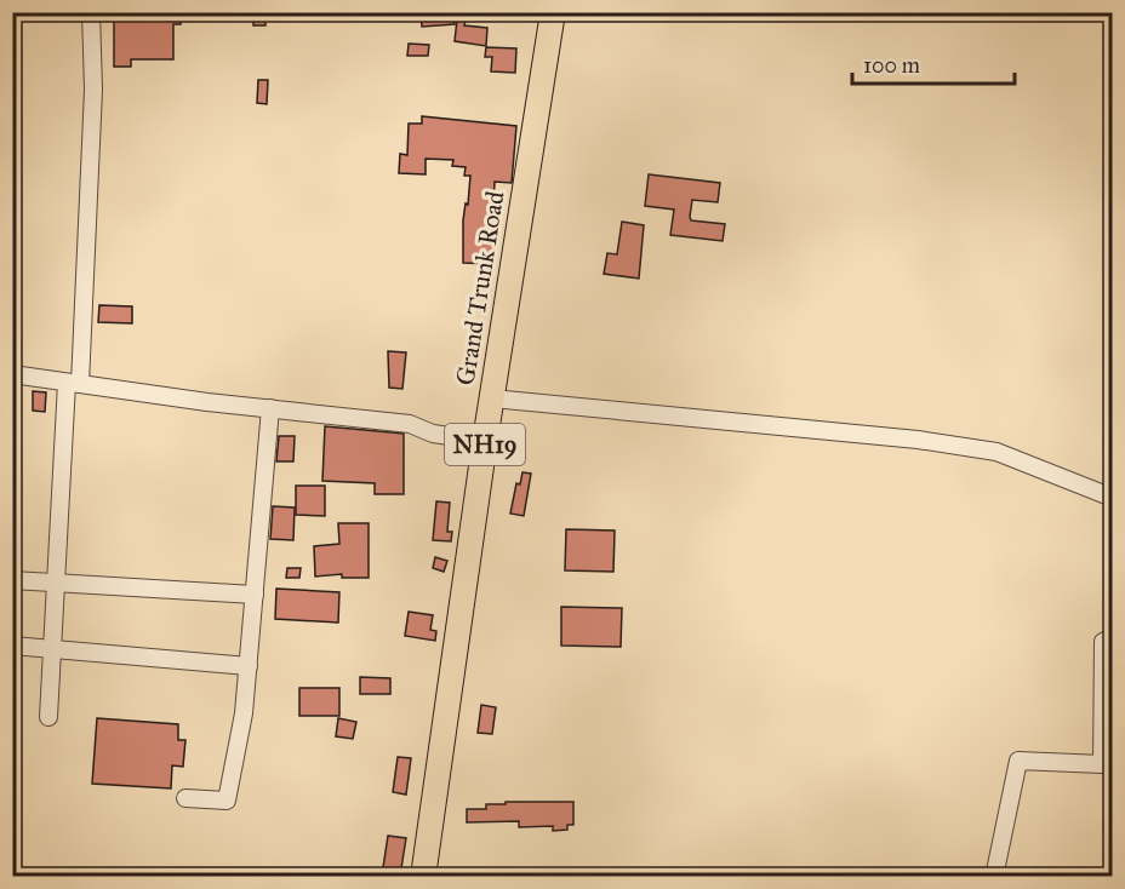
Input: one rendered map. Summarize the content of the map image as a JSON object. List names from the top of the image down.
{
  "streets": {
    "highway": ["Grand Trunk Road", "NH19"]
  },
  "scale_bar": "100 m"
}
